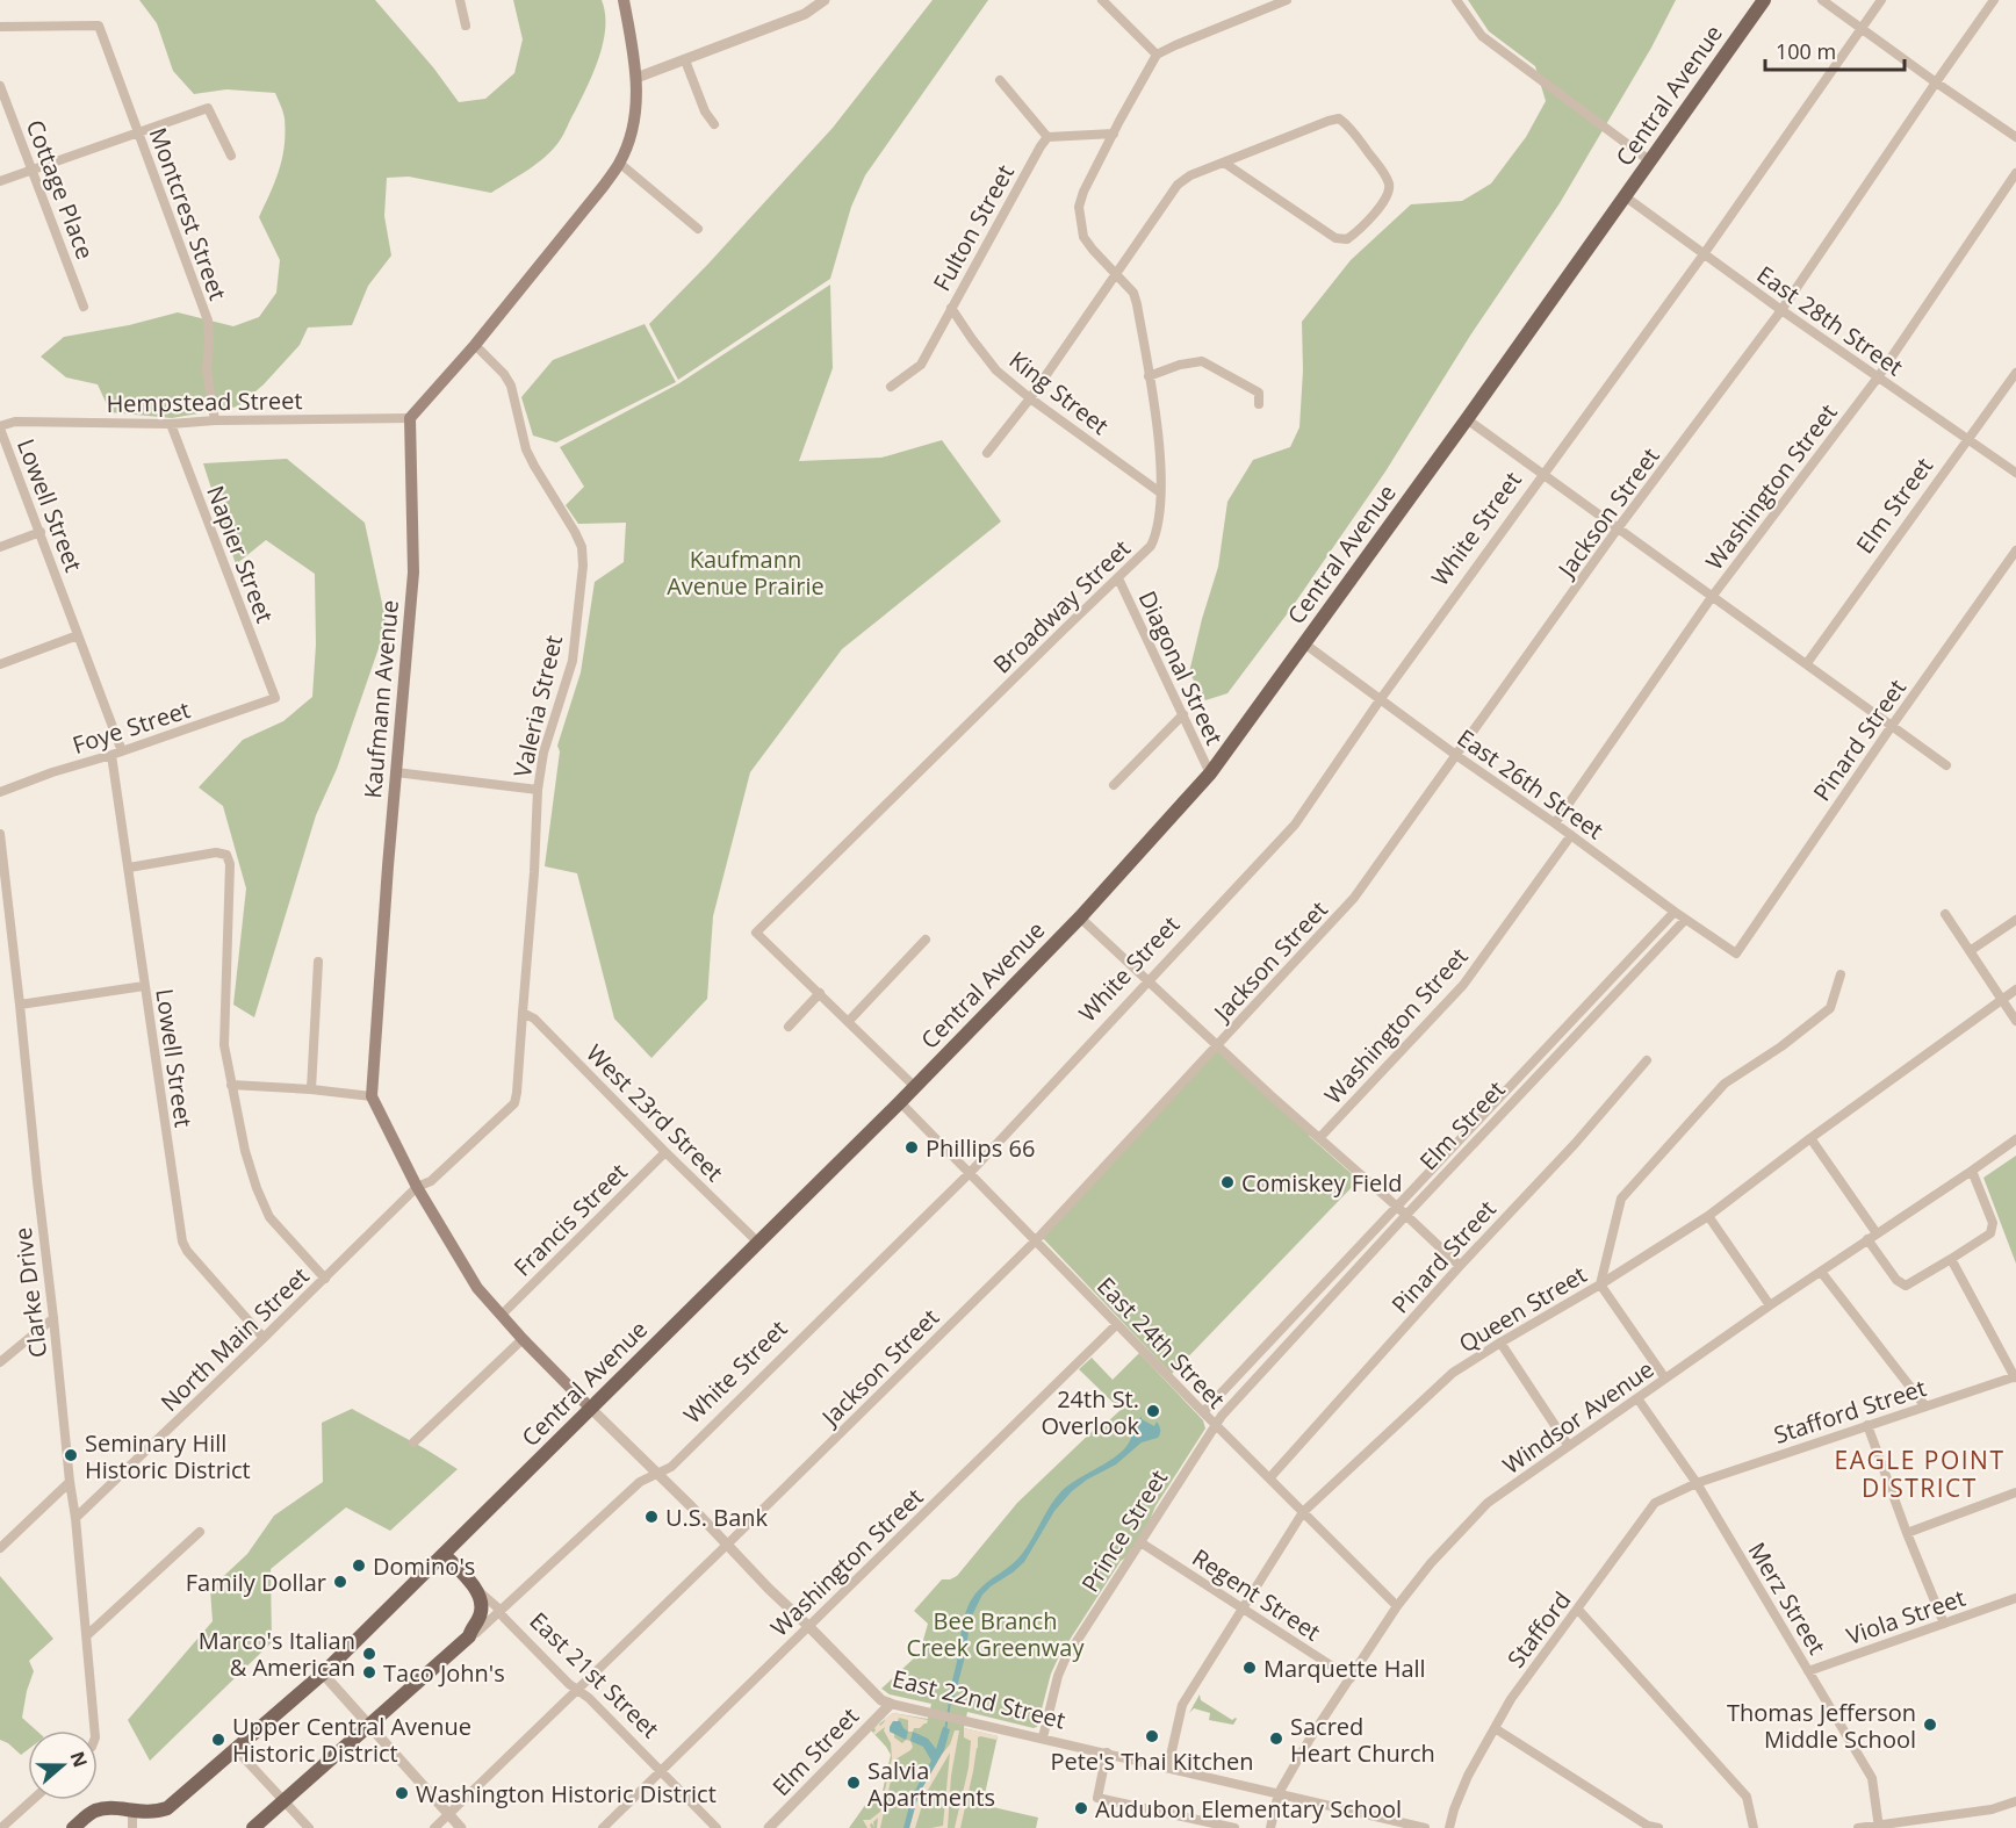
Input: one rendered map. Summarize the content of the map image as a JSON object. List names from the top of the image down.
{
  "streets": {
    "main road": [
      "Central Avenue",
      "White Street",
      "Kaufmann Avenue",
      "East 21st Street"
    ],
    "street": [
      "Cottage Place",
      "Montcrest Street",
      "Fulton Street",
      "East 28th Street",
      "King Street",
      "Hempstead Street",
      "Washington Street",
      "Lowell Street",
      "Elm Street",
      "Jackson Street",
      "Napier Street",
      "Broadway Street",
      "Diagonal Street",
      "Valeria Street",
      "Foye Street",
      "Pinard Street",
      "East 26th Street",
      "West 23rd Street",
      "Francis Street",
      "Clarke Drive",
      "Queen Street",
      "North Main Street",
      "East 24th Street",
      "Stafford Street",
      "Windsor Avenue",
      "Prince Street",
      "Regent Street",
      "Merz Street",
      "Viola Street",
      "Stafford",
      "East 22nd Street"
    ]
  },
  "crossings": [
    ["Central Avenue", "East 28th Street"],
    ["Central Avenue", "Diagonal Street"],
    ["Central Avenue", "East 26th Street"],
    ["Central Avenue", "West 23rd Street"],
    ["Central Avenue", "East 24th Street"],
    ["Central Avenue", "East 21st Street"],
    ["Central Avenue", "East 22nd Street"],
    ["Montcrest Street", "Hempstead Street"],
    ["Fulton Street", "King Street"],
    ["East 28th Street", "Washington Street"],
    ["East 28th Street", "Elm Street"],
    ["East 28th Street", "Jackson Street"],
    ["East 28th Street", "White Street"],
    ["King Street", "Broadway Street"],
    ["Hempstead Street", "Lowell Street"],
    ["Hempstead Street", "Napier Street"],
    ["Hempstead Street", "Kaufmann Avenue"],
    ["Washington Street", "East 26th Street"],
    ["Washington Street", "East 24th Street"],
    ["Washington Street", "East 21st Street"],
    ["Washington Street", "East 22nd Street"],
    ["Lowell Street", "Foye Street"],
    ["Lowell Street", "North Main Street"],
    ["Elm Street", "East 26th Street"],
    ["Elm Street", "East 24th Street"],
    ["Elm Street", "Prince Street"],
    ["Elm Street", "East 22nd Street"],
    ["Jackson Street", "East 26th Street"],
    ["Jackson Street", "East 24th Street"],
    ["Jackson Street", "East 21st Street"],
    ["Jackson Street", "East 22nd Street"],
    ["White Street", "East 26th Street"],
    ["White Street", "East 24th Street"],
    ["White Street", "East 21st Street"],
    ["White Street", "East 22nd Street"],
    ["Napier Street", "Foye Street"],
    ["Broadway Street", "Diagonal Street"],
    ["Valeria Street", "West 23rd Street"],
    ["Valeria Street", "North Main Street"],
    ["Pinard Street", "East 26th Street"],
    ["Pinard Street", "East 24th Street"],
    ["West 23rd Street", "Francis Street"],
    ["Clarke Drive", "North Main Street"],
    ["Queen Street", "East 24th Street"],
    ["Queen Street", "Regent Street"],
    ["Queen Street", "East 22nd Street"],
    ["East 24th Street", "Windsor Avenue"],
    ["East 24th Street", "Prince Street"],
    ["Stafford Street", "Merz Street"],
    ["Stafford Street", "Stafford"],
    ["Windsor Avenue", "Regent Street"],
    ["Windsor Avenue", "Merz Street"],
    ["Windsor Avenue", "East 22nd Street"],
    ["Prince Street", "Regent Street"],
    ["Prince Street", "East 22nd Street"],
    ["Merz Street", "Viola Street"],
    ["Merz Street", "Stafford"]
  ],
  "districts": ["EAGLE POINT DISTRICT"],
  "parks": ["Kaufmann Avenue Prairie", "Bee Branch Creek Greenway"],
  "places": [
    "Phillips 66",
    "Comiskey Field",
    "24th St. Overlook",
    "Seminary Hill Historic District",
    "U.S. Bank",
    "Domino's",
    "Family Dollar",
    "Marco's Italian & American",
    "Marquette Hall",
    "Taco John's",
    "Thomas Jefferson Middle School",
    "Pete's Thai Kitchen",
    "Sacred Heart Church",
    "Upper Central Avenue Historic District",
    "Salvia Apartments",
    "Washington Historic District",
    "Audubon Elementary School"
  ],
  "scale_bar": "100 m",
  "north": "right"
}
